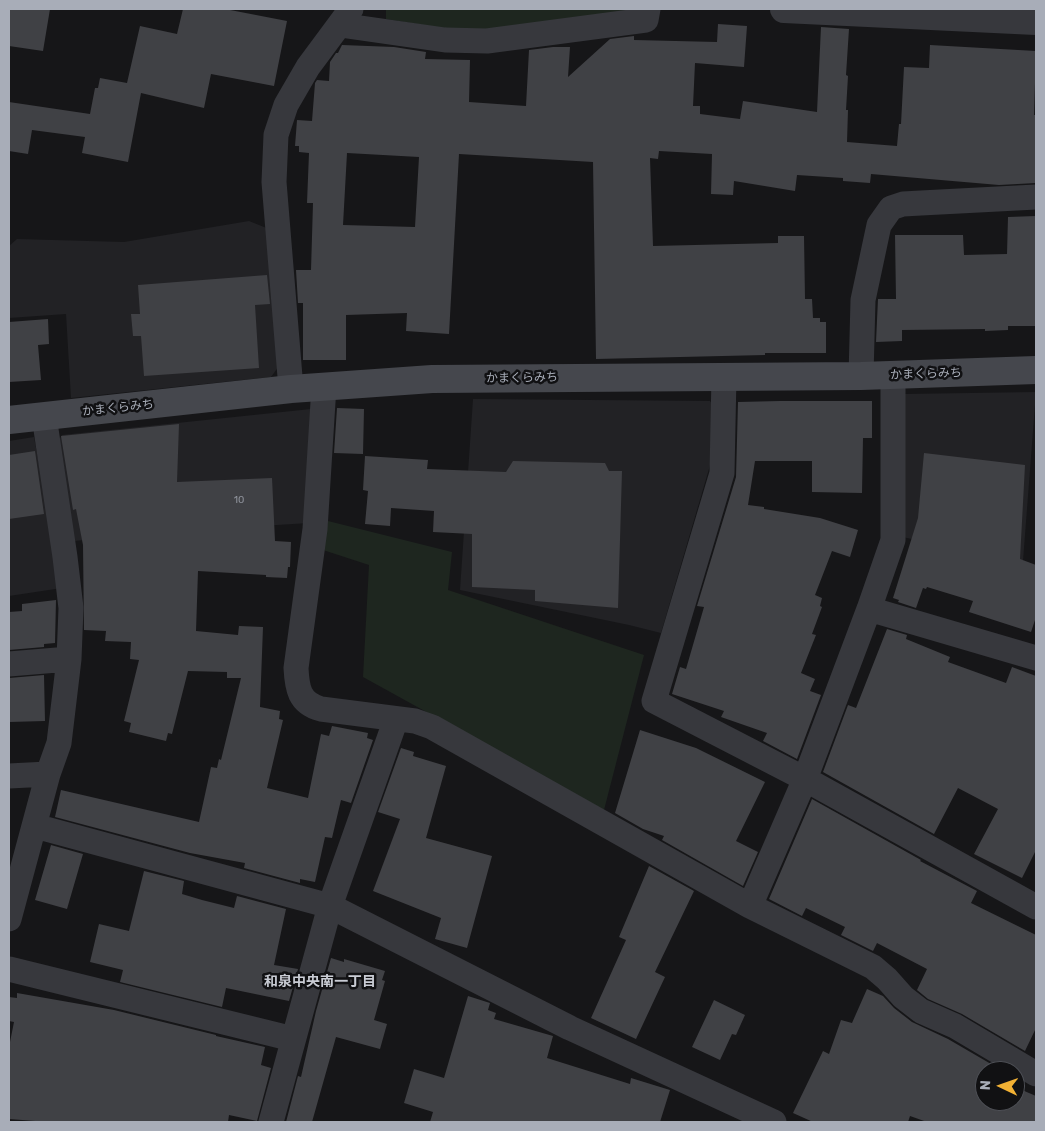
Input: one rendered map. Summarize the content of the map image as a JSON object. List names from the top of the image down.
{
  "streets": {
    "main road": ["かまくらみち"]
  },
  "districts": ["和泉中央南一丁目"],
  "house_numbers": ["10"],
  "north": "left"
}
